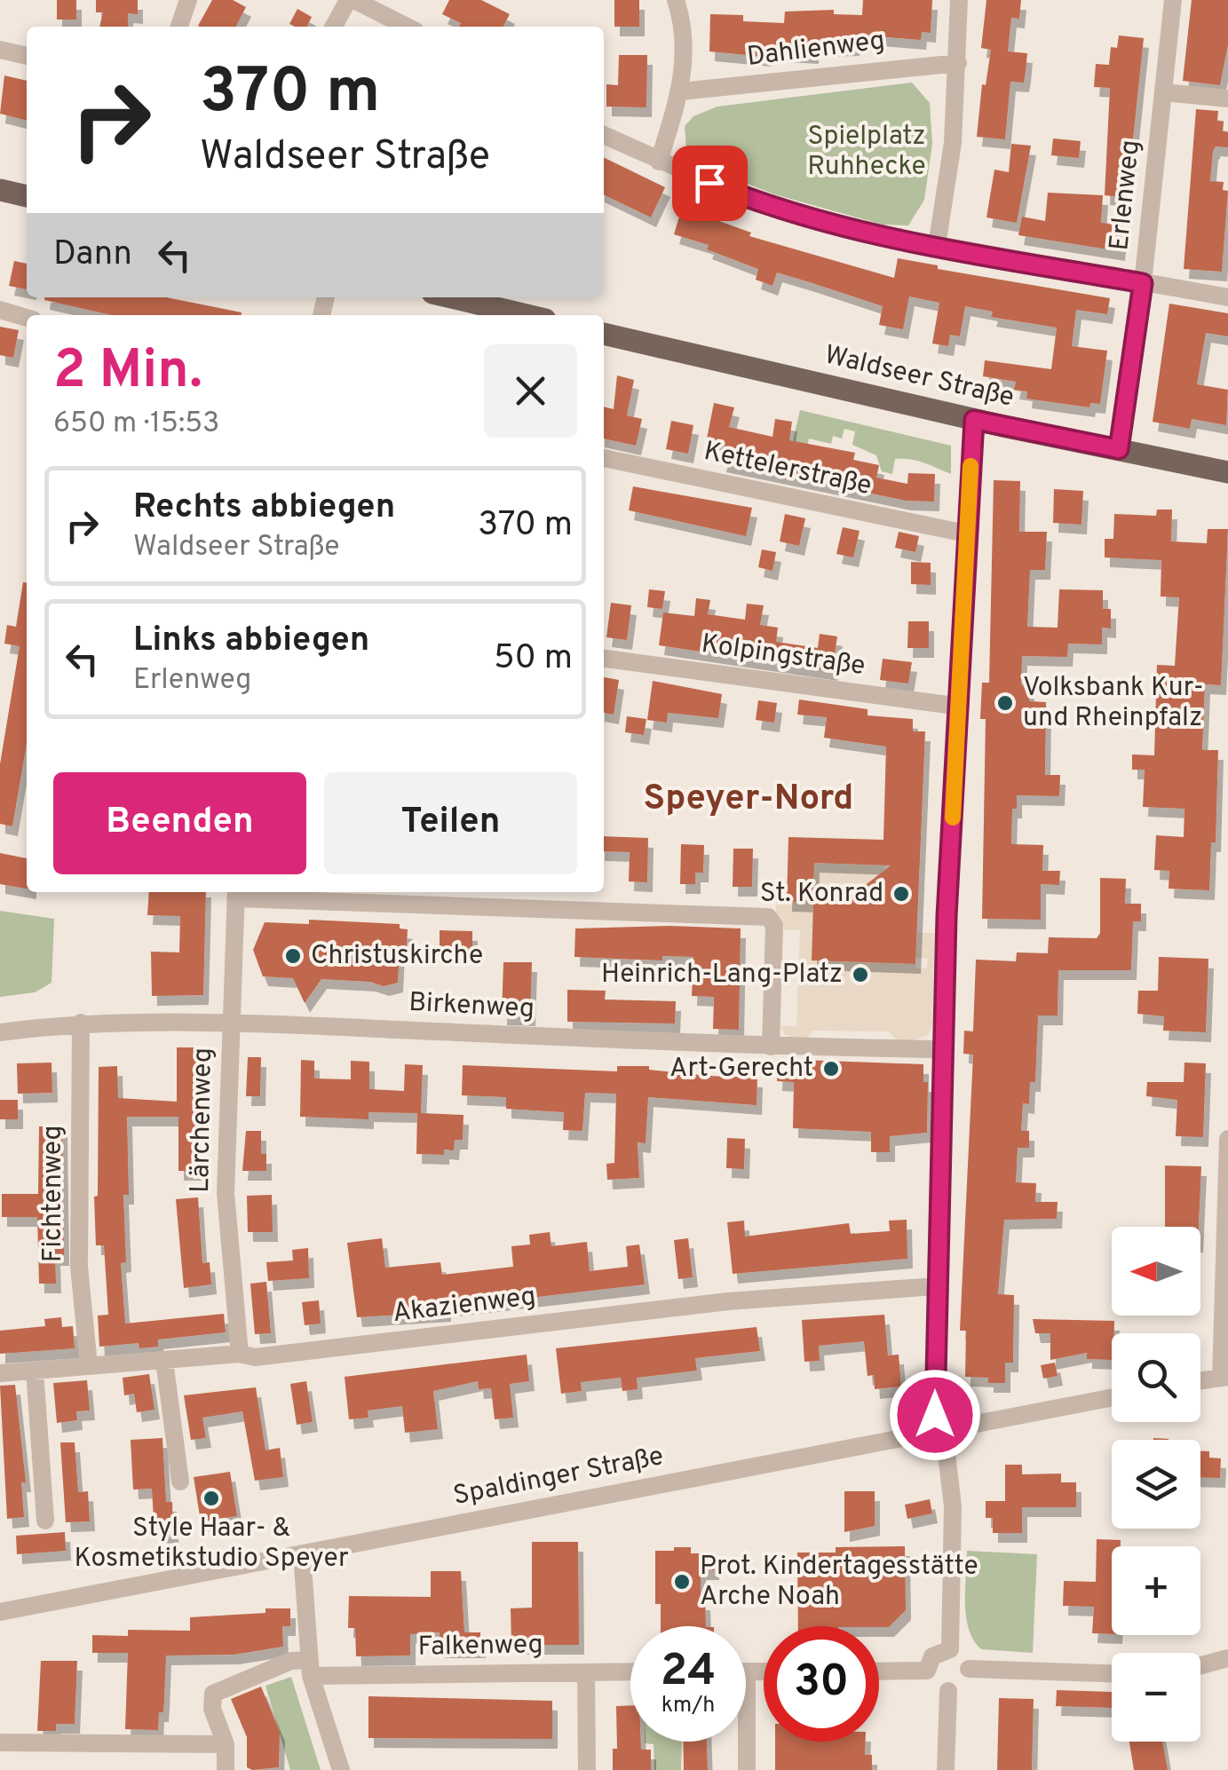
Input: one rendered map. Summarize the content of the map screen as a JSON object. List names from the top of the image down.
{
  "streets": {
    "main road": ["Waldseer Straße"],
    "street": [
      "Dahlienweg",
      "Erlenweg",
      "Kettelerstraße",
      "Kolpingstraße",
      "Birkenweg",
      "Lärchenweg",
      "Fichtenweg",
      "Akazienweg",
      "Spaldinger Straße",
      "Falkenweg"
    ]
  },
  "crossings": [
    ["Erlenweg", "Waldseer Straße"],
    ["Birkenweg", "Lärchenweg"],
    ["Birkenweg", "Fichtenweg"],
    ["Lärchenweg", "Akazienweg"],
    ["Fichtenweg", "Akazienweg"]
  ],
  "districts": ["Speyer-Nord"],
  "parks": ["Spielplatz Ruhhecke"],
  "places": [
    "Volksbank Kur- und Rheinpfalz",
    "St. Konrad",
    "Christuskirche",
    "Heinrich-Lang-Platz",
    "Art-Gerecht",
    "Style Haar- & Kosmetikstudio Speyer",
    "Prot. Kindertagesstätte Arche Noah"
  ],
  "north": "left",
  "page": {
    "turn": ["370 m", "Waldseer Straße"],
    "then": "Dann",
    "heading": ["2 Min.", "650 m · 15:53"],
    "list": [
      {
        "name": "Rechts abbiegen",
        "note": "Waldseer Straße",
        "value": "370 m"
      },
      {
        "name": "Links abbiegen",
        "note": "Erlenweg",
        "value": "50 m"
      }
    ],
    "buttons": ["Beenden", "Teilen"],
    "map_buttons": ["+", "−"],
    "speed": "24 km/h",
    "limit": "30"
  }
}
